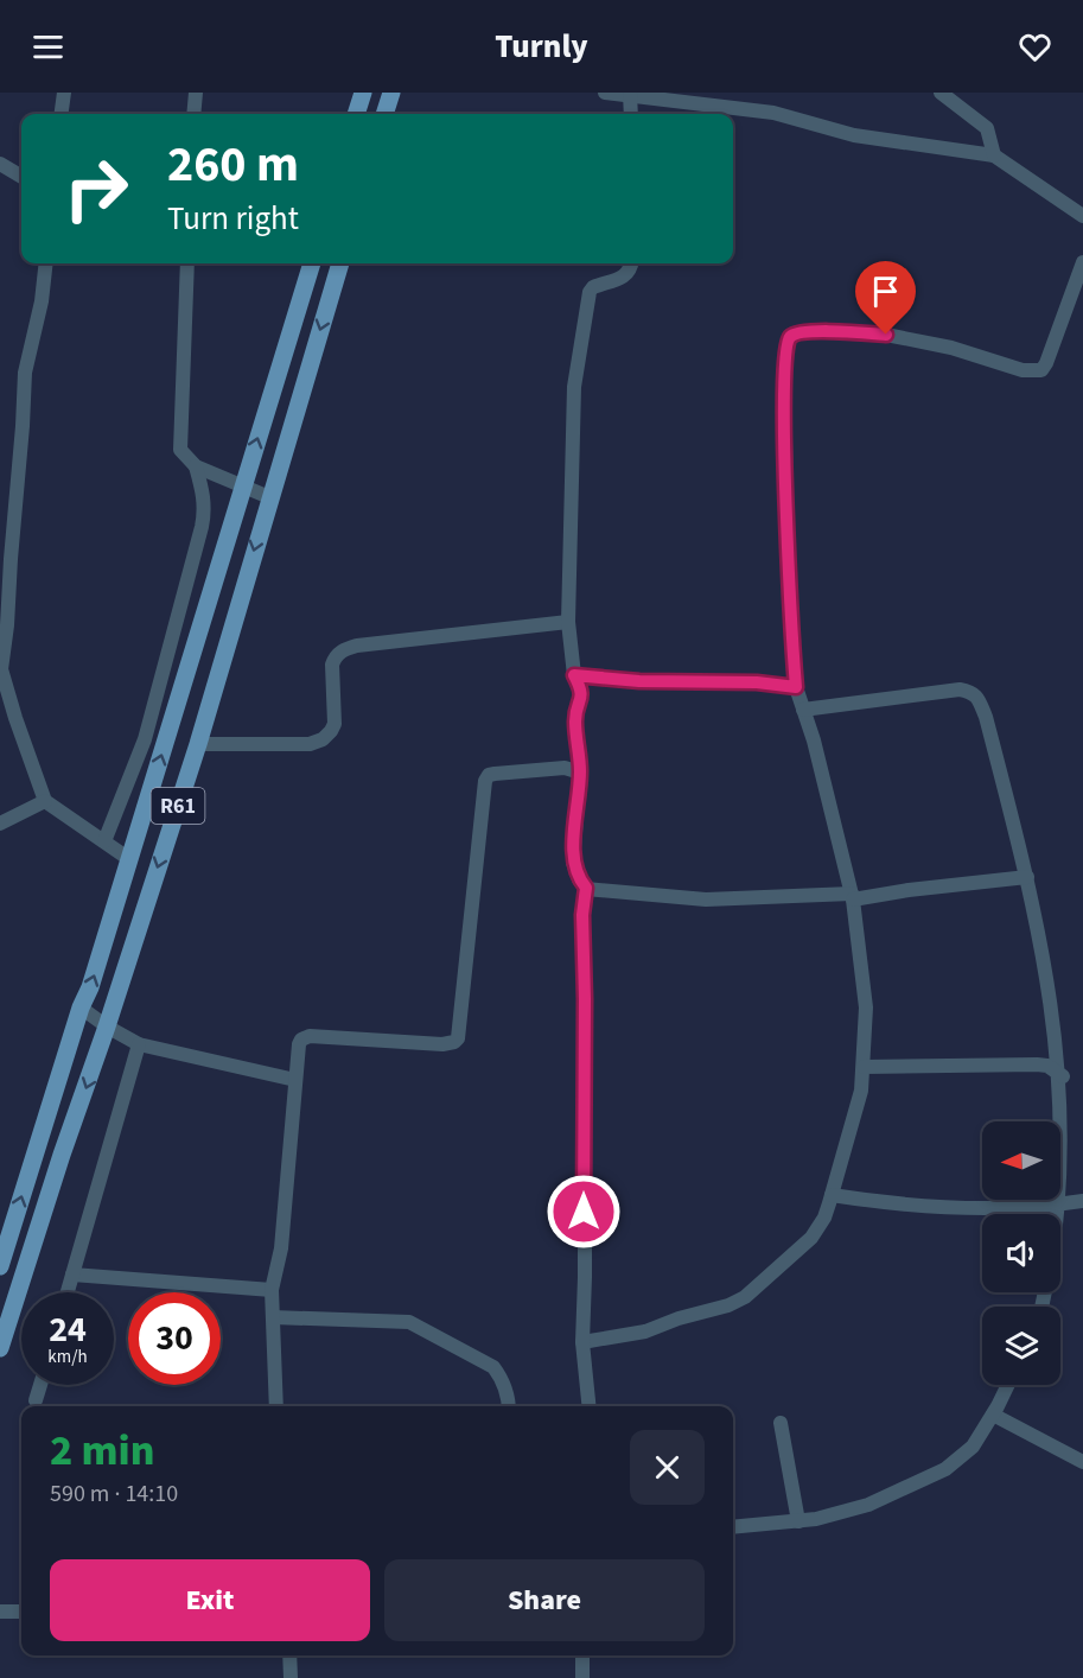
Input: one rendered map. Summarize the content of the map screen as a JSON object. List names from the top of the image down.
{
  "streets": {
    "main road": ["R61"]
  },
  "north": "left",
  "page": {
    "header": "Turnly",
    "turn": ["260 m", "Turn right"],
    "speed": "24 km/h",
    "limit": "30",
    "heading": ["2 min", "590 m · 14:10"],
    "buttons": ["Exit", "Share"]
  }
}
